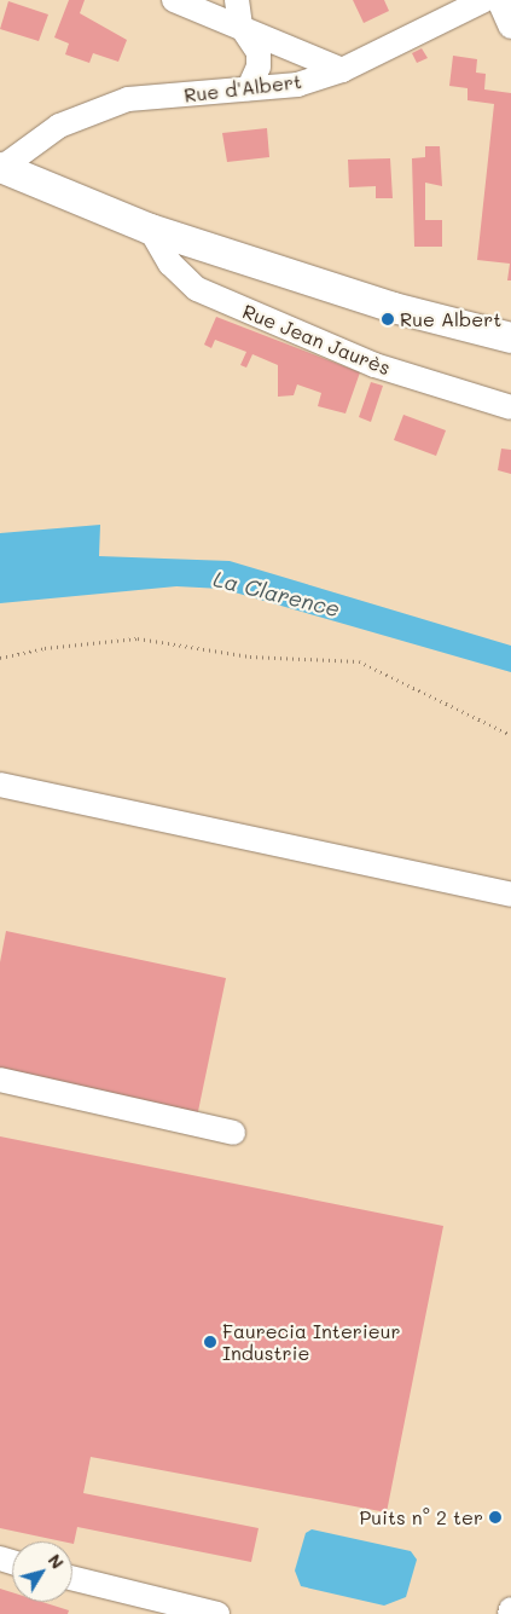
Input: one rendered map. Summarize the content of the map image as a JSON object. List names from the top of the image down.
{
  "streets": {
    "street": ["Rue d'Albert", "Rue Jean Jaurès"]
  },
  "water": ["La Clarence"],
  "places": ["Rue Albert", "Faurecia Interieur Industrie", "Puits n° 2 ter"],
  "north": "top right"
}
